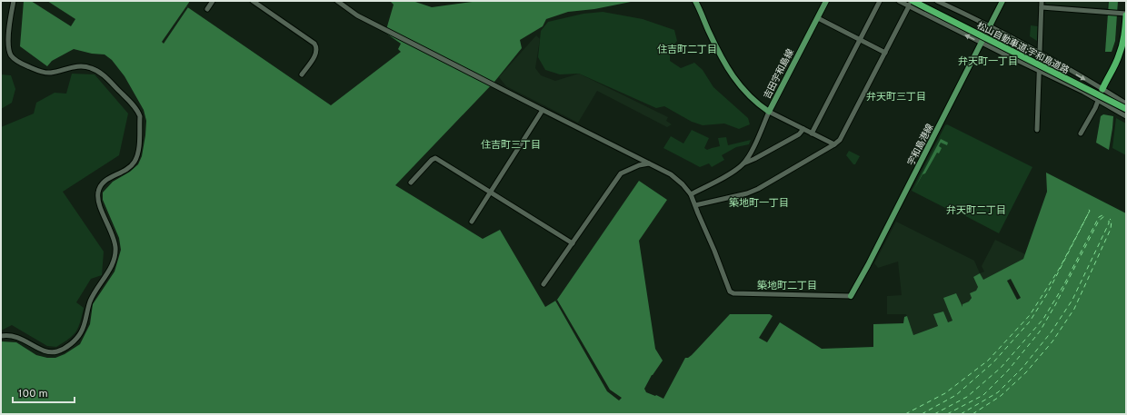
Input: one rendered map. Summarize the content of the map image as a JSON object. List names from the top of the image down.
{
  "streets": {
    "highway": ["松山自動車道;宇和島道路"],
    "main road": ["吉田宇和島線", "宇和島港線"]
  },
  "districts": [
    "住吉町二丁目",
    "弁天町一丁目",
    "弁天町三丁目",
    "住吉町三丁目",
    "築地町一丁目",
    "弁天町二丁目",
    "築地町二丁目"
  ],
  "scale_bar": "100 m"
}
